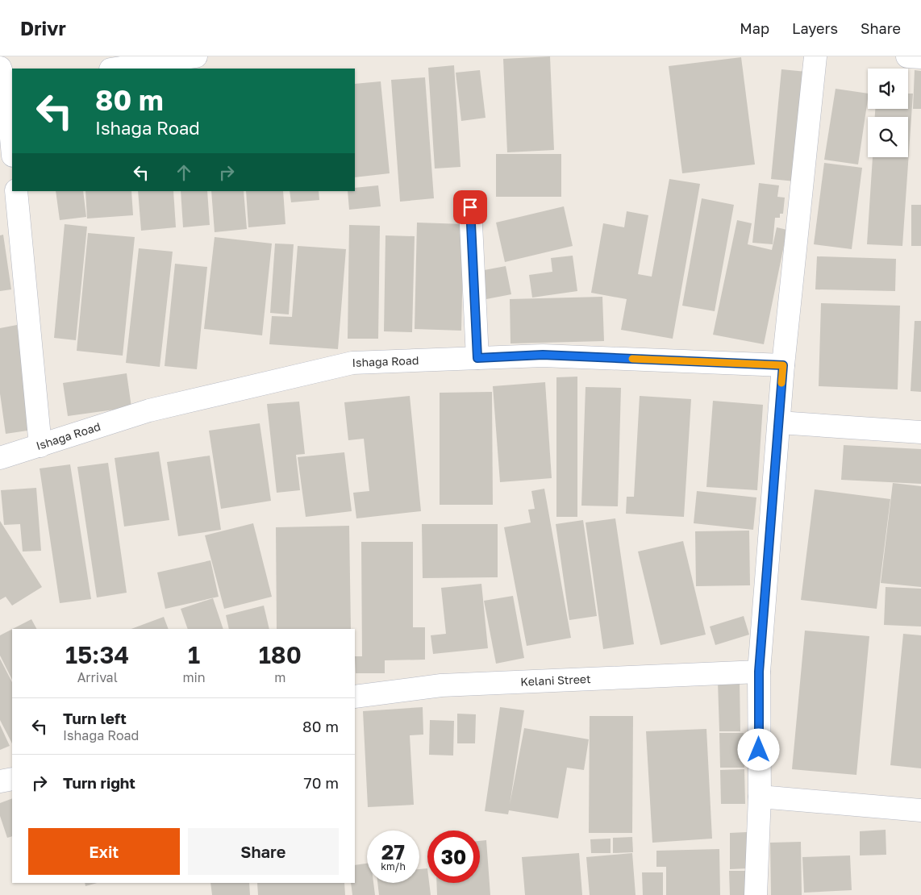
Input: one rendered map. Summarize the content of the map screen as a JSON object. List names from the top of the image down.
{
  "streets": {
    "street": ["Ishaga Road", "Kelani Street"]
  },
  "page": {
    "header": "Drivr",
    "nav": ["Map", "Layers", "Share"],
    "turn": ["80 m", "Ishaga Road"],
    "eta": [
      "15:34",
      "Arrival",
      "1",
      "min",
      "180",
      "m"
    ],
    "list": [
      {
        "name": "Turn left",
        "note": "Ishaga Road",
        "value": "80 m"
      },
      {
        "name": "Turn right",
        "value": "70 m"
      }
    ],
    "buttons": ["Exit", "Share"],
    "speed": "27 km/h",
    "limit": "30"
  }
}
